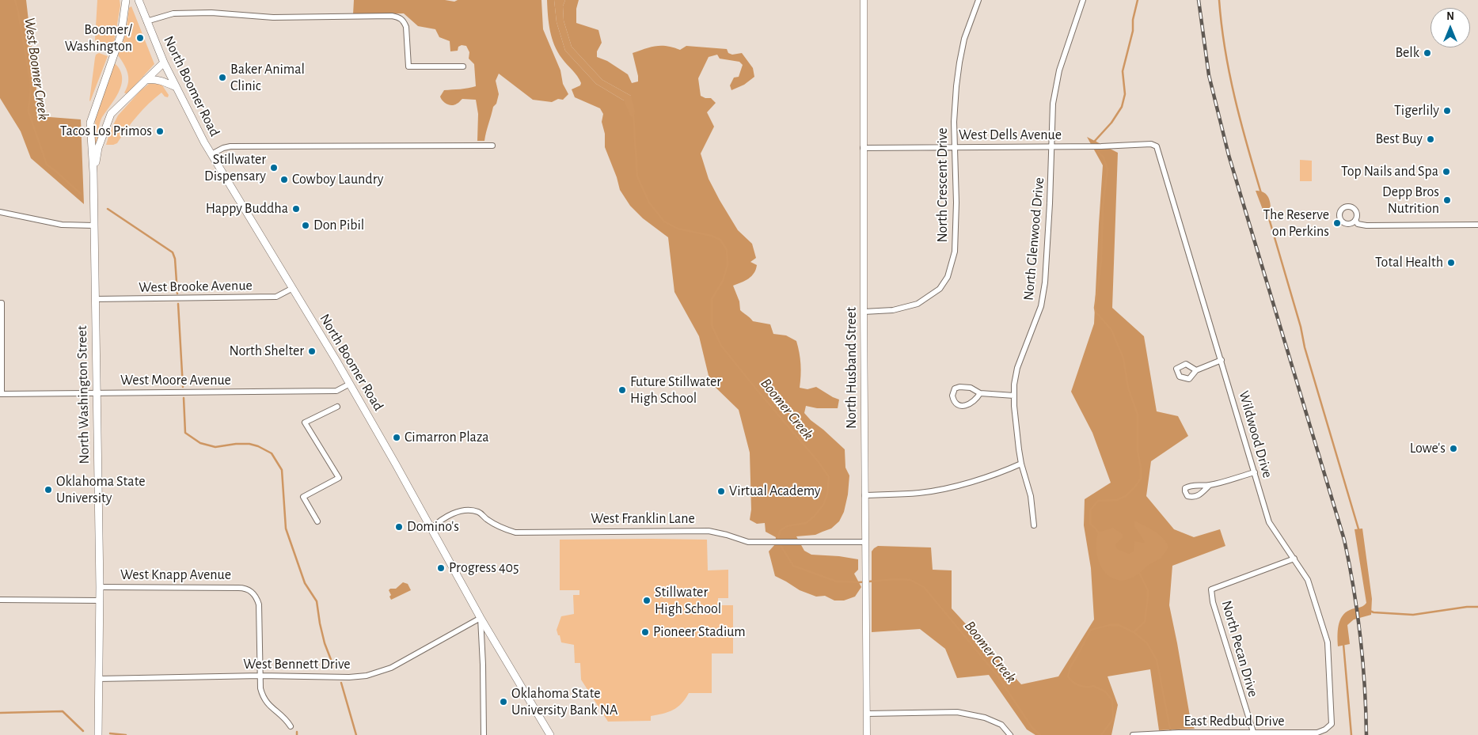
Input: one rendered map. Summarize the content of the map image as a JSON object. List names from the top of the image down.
{
  "streets": {
    "main road": ["North Boomer Road", "North Washington Street"],
    "street": [
      "West Dells Avenue",
      "North Crescent Drive",
      "North Glenwood Drive",
      "West Brooke Avenue",
      "North Husband Street",
      "West Moore Avenue",
      "Wildwood Drive",
      "West Franklin Lane",
      "West Knapp Avenue",
      "North Pecan Drive",
      "West Bennett Drive",
      "East Redbud Drive"
    ]
  },
  "crossings": [
    ["North Boomer Road", "West Brooke Avenue"],
    ["North Boomer Road", "West Moore Avenue"],
    ["North Boomer Road", "North Washington Street"],
    ["North Boomer Road", "West Franklin Lane"],
    ["North Boomer Road", "West Bennett Drive"],
    ["West Dells Avenue", "North Crescent Drive"],
    ["West Dells Avenue", "North Glenwood Drive"],
    ["West Dells Avenue", "North Husband Street"],
    ["West Dells Avenue", "Wildwood Drive"],
    ["North Crescent Drive", "North Husband Street"],
    ["West Brooke Avenue", "North Washington Street"],
    ["North Husband Street", "West Franklin Lane"],
    ["West Moore Avenue", "North Washington Street"],
    ["North Washington Street", "West Knapp Avenue"],
    ["North Washington Street", "West Bennett Drive"],
    ["Wildwood Drive", "North Pecan Drive"],
    ["Wildwood Drive", "East Redbud Drive"],
    ["West Knapp Avenue", "West Bennett Drive"],
    ["North Pecan Drive", "East Redbud Drive"]
  ],
  "water": ["West Boomer Creek", "Boomer Creek"],
  "places": [
    "Boomer/ Washington",
    "Belk",
    "Baker Animal Clinic",
    "Tigerlily",
    "Tacos Los Primos",
    "Best Buy",
    "Stillwater Dispensary",
    "Top Nails and Spa",
    "Cowboy Laundry",
    "Depp Bros Nutrition",
    "Happy Buddha",
    "The Reserve on Perkins",
    "Don Pibil",
    "Total Health",
    "North Shelter",
    "Future Stillwater High School",
    "Cimarron Plaza",
    "Lowe's",
    "Oklahoma State University",
    "Virtual Academy",
    "Domino's",
    "Progress 405",
    "Stillwater High School",
    "Pioneer Stadium",
    "Oklahoma State University Bank NA"
  ],
  "north": "top"
}
